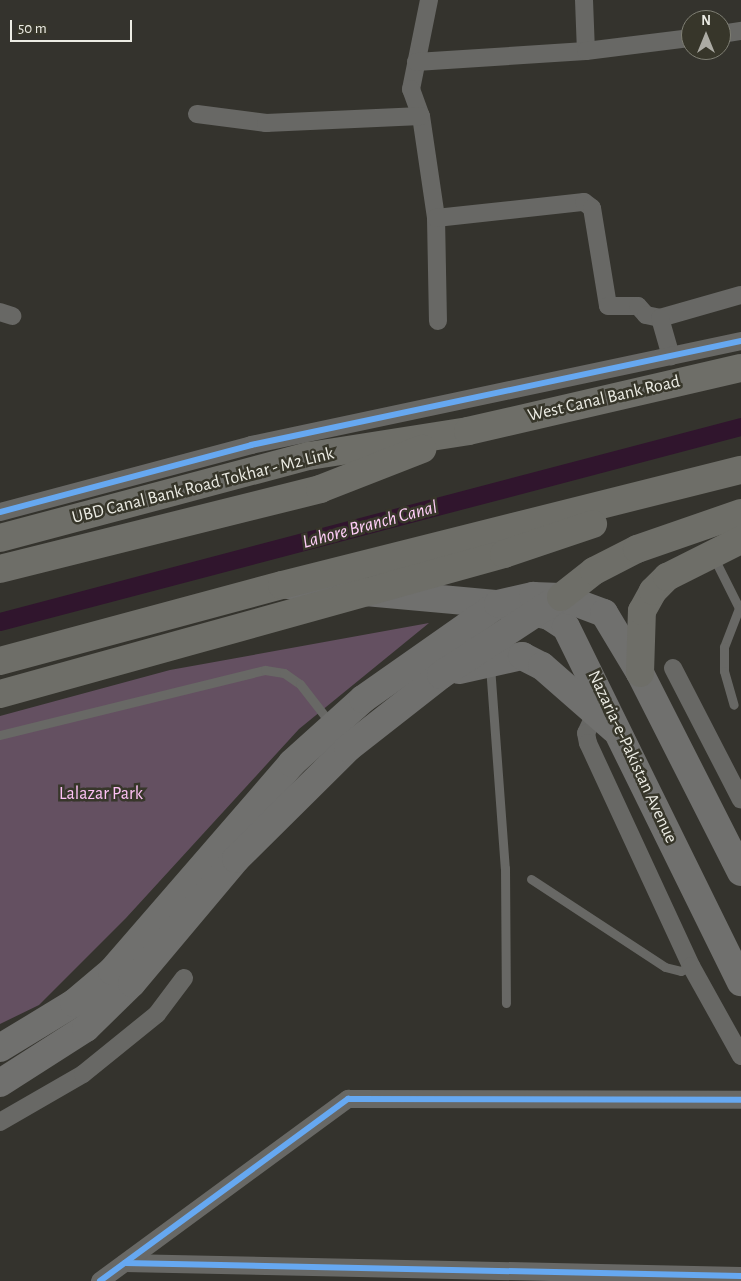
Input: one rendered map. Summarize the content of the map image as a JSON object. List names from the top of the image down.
{
  "streets": {
    "highway": ["West Canal Bank Road", "UBD Canal Bank Road Tokhar - M2 Link"],
    "main road": ["Nazaria-e-Pakistan Avenue"]
  },
  "crossings": [
    ["West Canal Bank Road", "UBD Canal Bank Road Tokhar - M2 Link"]
  ],
  "water": ["Lahore Branch Canal"],
  "parks": ["Lalazar Park"],
  "scale_bar": "50 m",
  "north": "top"
}
